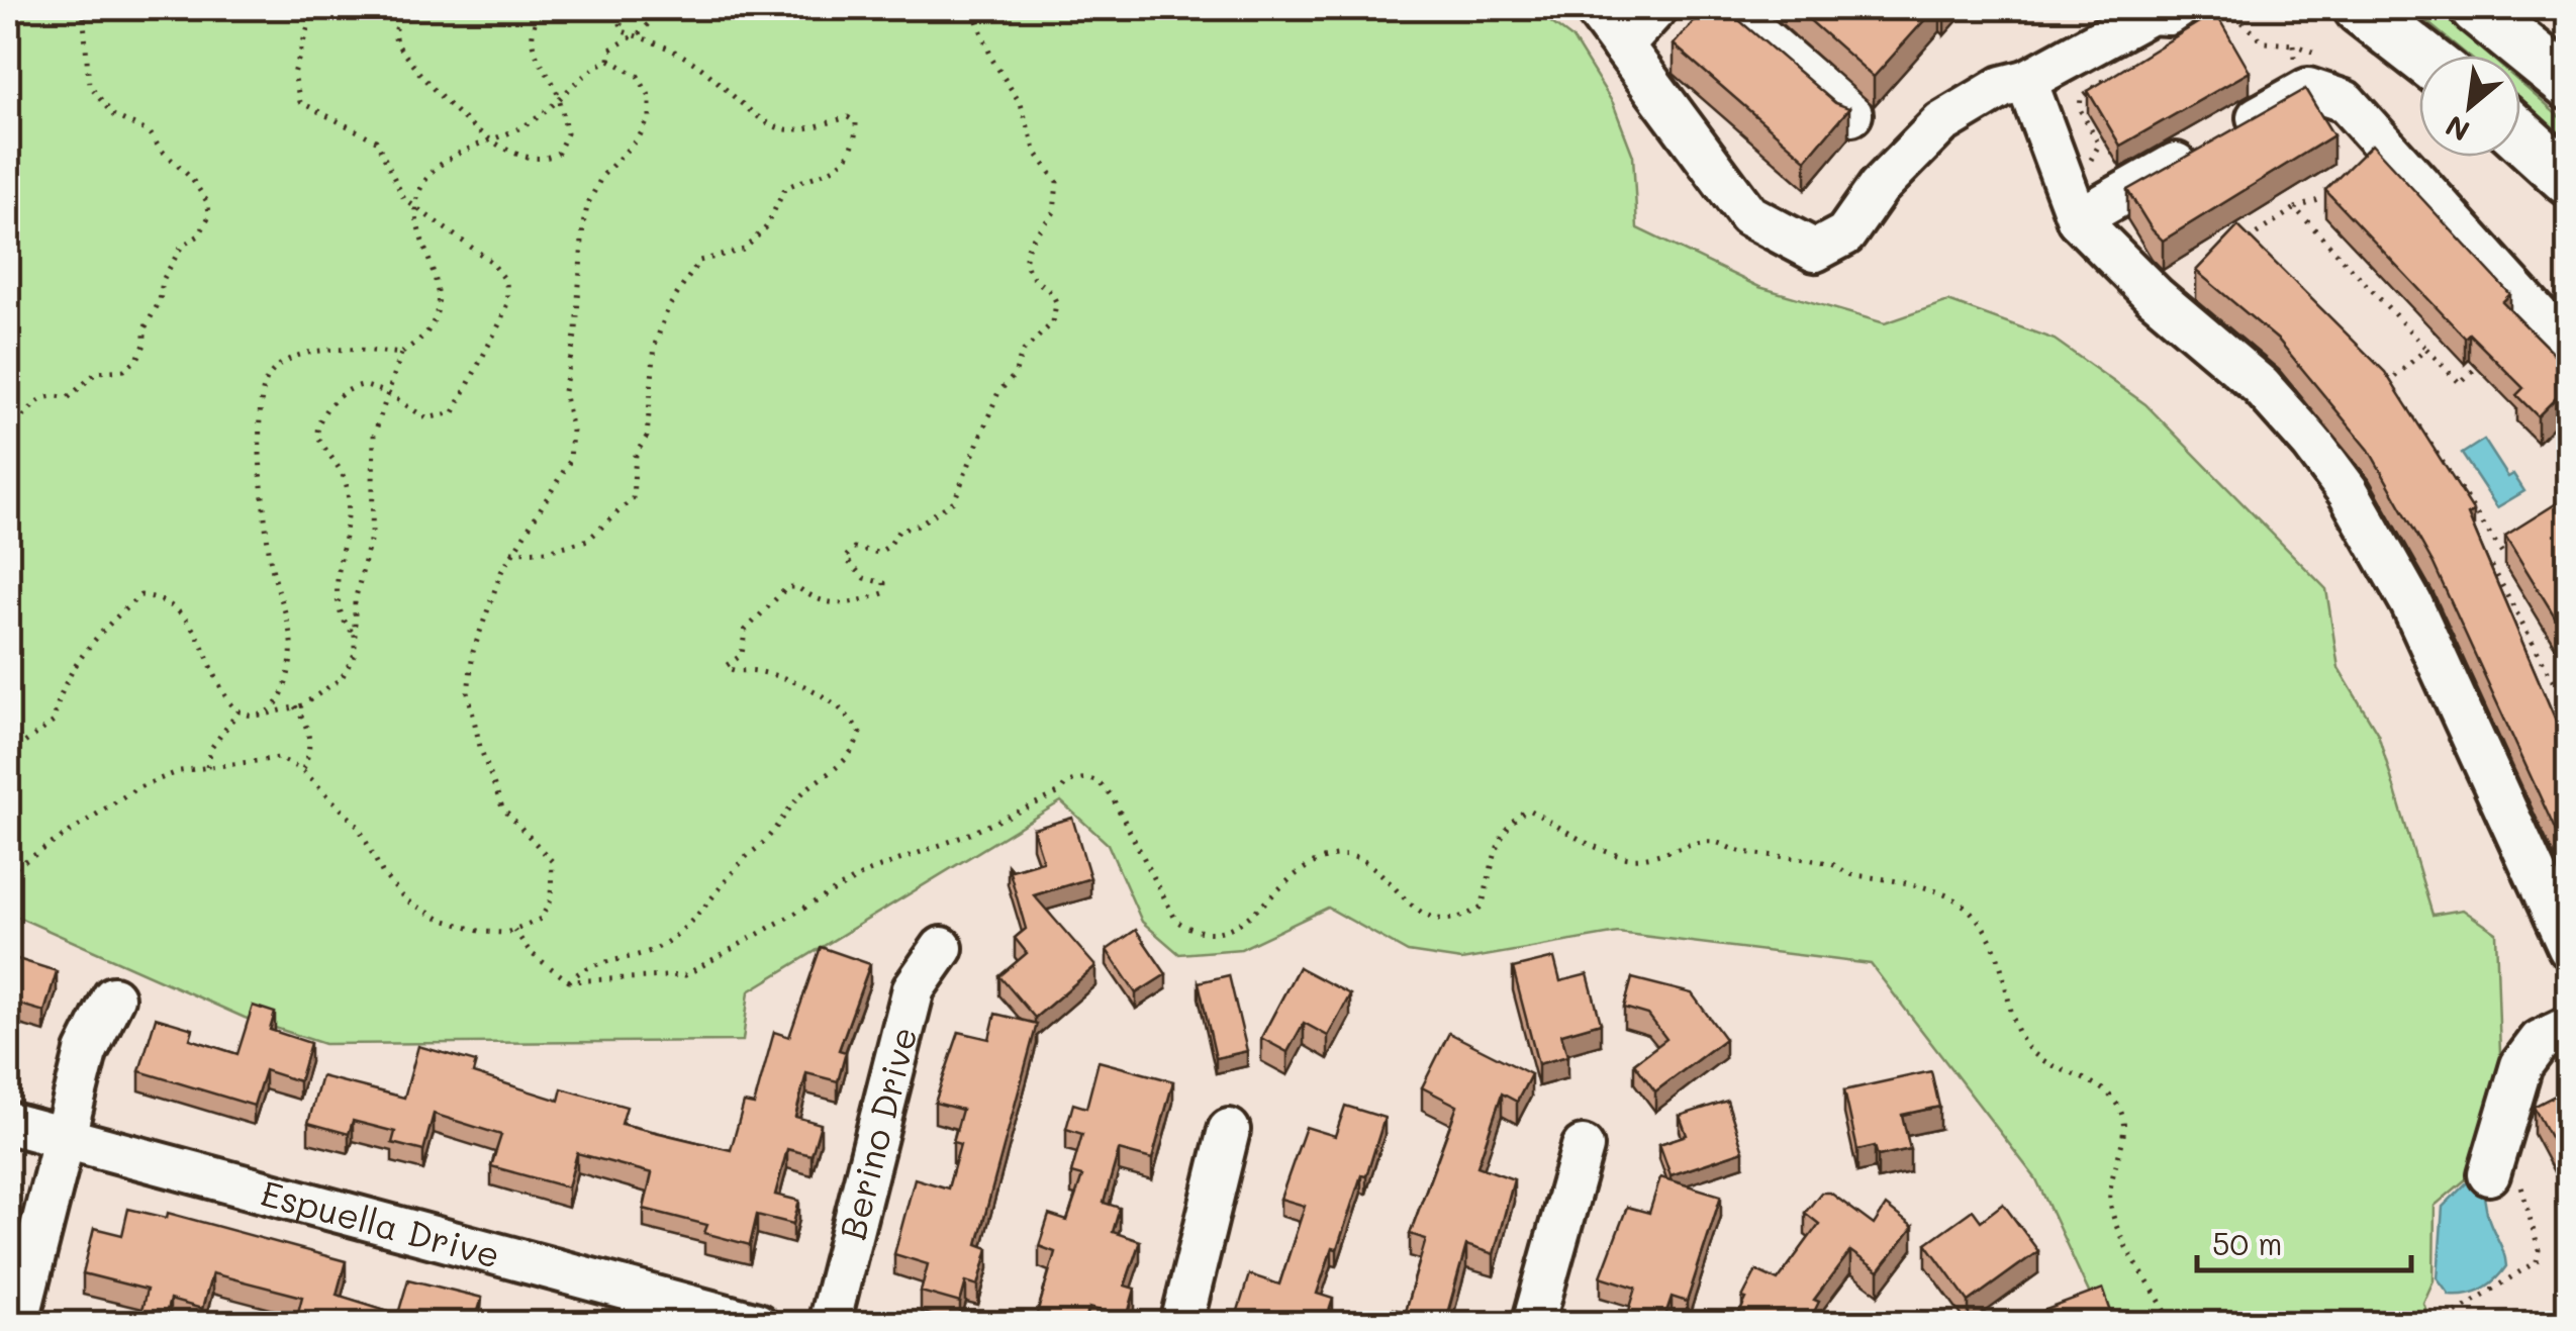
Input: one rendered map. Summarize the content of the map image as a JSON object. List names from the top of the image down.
{
  "streets": {
    "street": ["Berino Drive", "Espuella Drive"]
  },
  "scale_bar": "50 m",
  "north": "bottom left"
}
